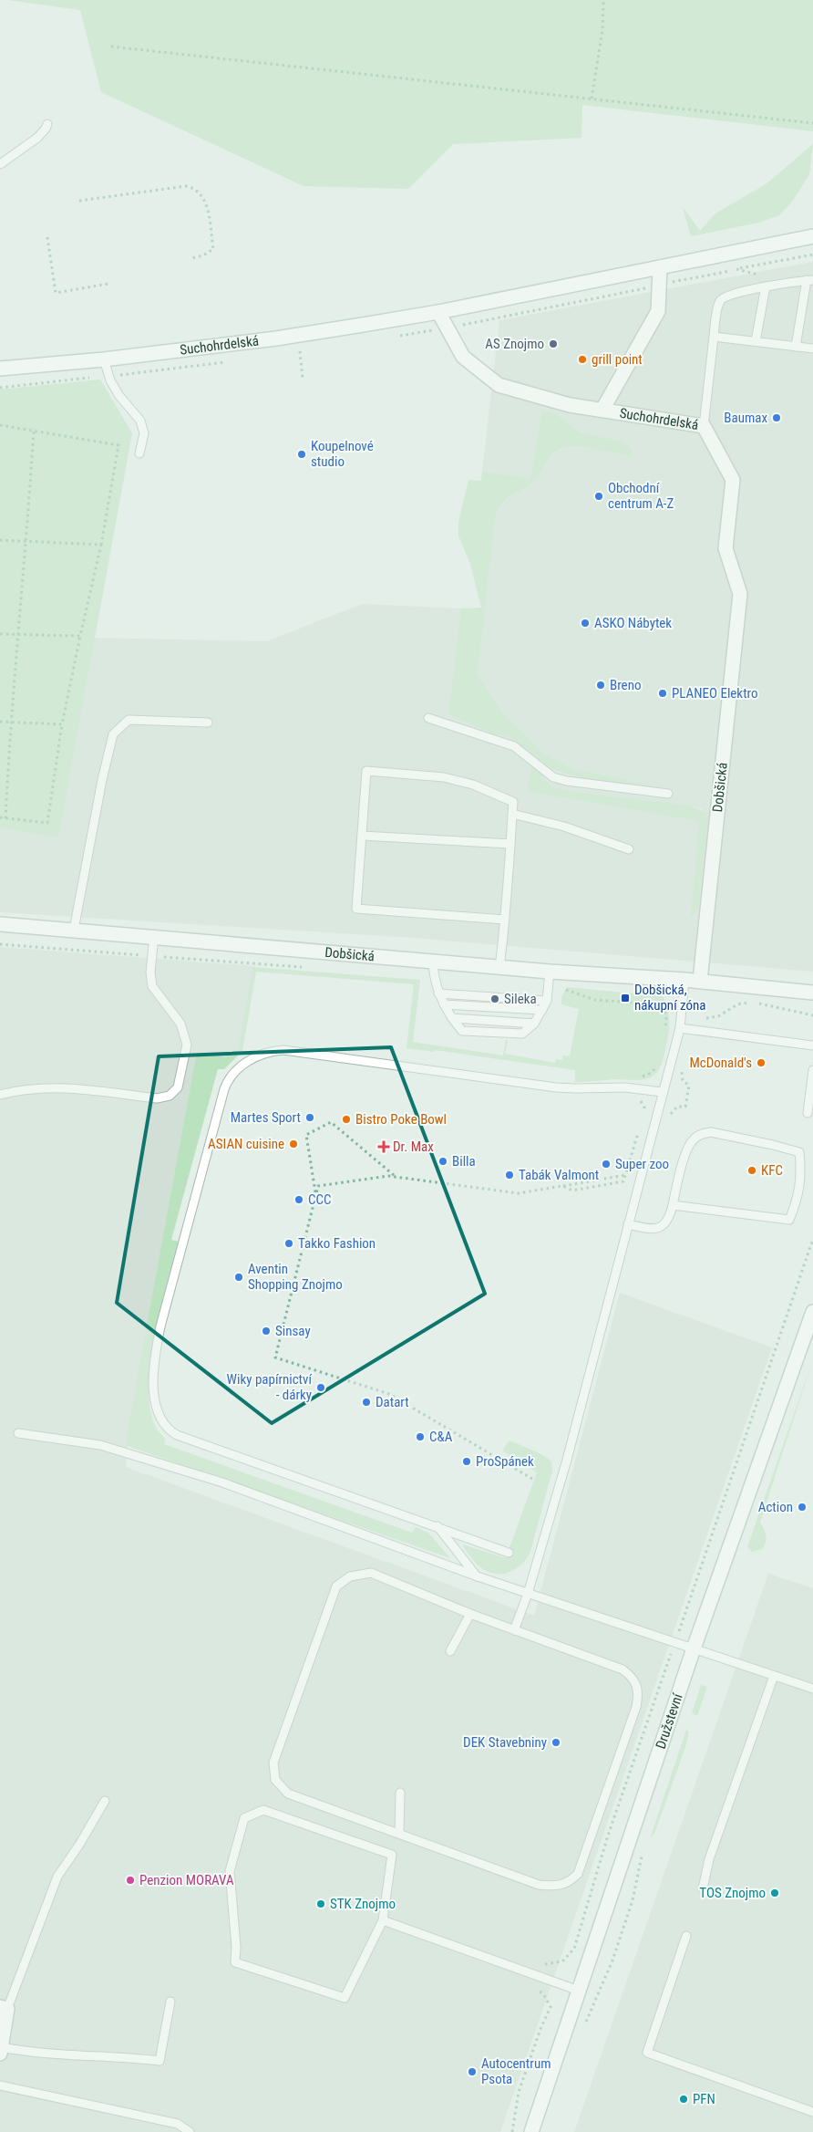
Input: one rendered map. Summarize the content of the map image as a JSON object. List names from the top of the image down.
{
  "streets": {
    "street": ["Suchohrdelská", "Dobšická", "Družstevní"]
  },
  "crossings": [
    ["Suchohrdelská", "Dobšická"]
  ],
  "places": {
    "other": [
      "AS Znojmo",
      "grill point",
      "Baumax",
      "Koupelnové studio",
      "Obchodní centrum A-Z",
      "ASKO Nábytek",
      "Breno",
      "PLANEO Elektro",
      "Sileka",
      "McDonald's",
      "Martes Sport",
      "Bistro Poke Bowl",
      "ASIAN cuisine",
      "Billa",
      "Super zoo",
      "KFC",
      "Tabák Valmont",
      "CCC",
      "Takko Fashion",
      "Aventin Shopping Znojmo",
      "Sinsay",
      "Wiky papírnictví - dárky",
      "Datart",
      "C&A",
      "ProSpánek",
      "Action",
      "DEK Stavebniny",
      "Penzion MORAVA",
      "TOS Znojmo",
      "STK Znojmo",
      "Autocentrum Psota",
      "PFN"
    ],
    "transit": ["Dobšická, nákupní zóna"],
    "health": ["Dr. Max"]
  }
}
